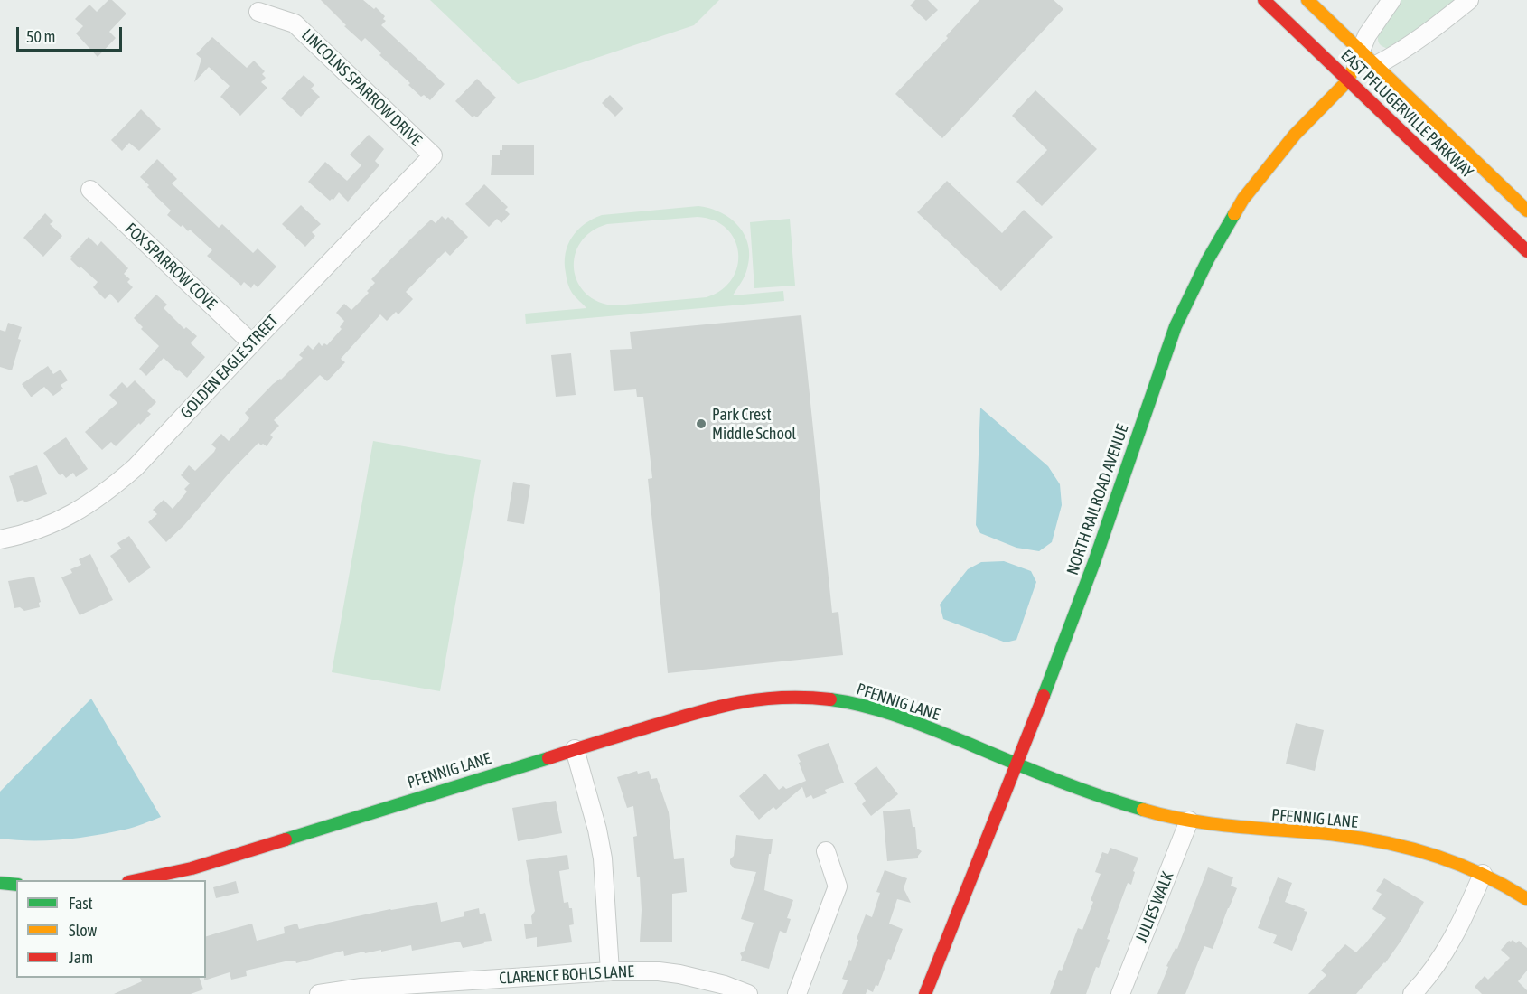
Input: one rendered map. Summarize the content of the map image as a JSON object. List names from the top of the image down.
{
  "streets": {
    "street": [
      "LINCOLNS SPARROW DRIVE",
      "EAST PFLUGERVILLE PARKWAY",
      "FOX SPARROW COVE",
      "GOLDEN EAGLE STREET",
      "NORTH RAILROAD AVENUE",
      "PFENNIG LANE",
      "JULIES WALK",
      "CLARENCE BOHLS LANE"
    ]
  },
  "crossings": [
    ["LINCOLNS SPARROW DRIVE", "GOLDEN EAGLE STREET"],
    ["EAST PFLUGERVILLE PARKWAY", "NORTH RAILROAD AVENUE"],
    ["FOX SPARROW COVE", "GOLDEN EAGLE STREET"],
    ["NORTH RAILROAD AVENUE", "PFENNIG LANE"],
    ["PFENNIG LANE", "JULIES WALK"]
  ],
  "places": ["Park Crest Middle School"],
  "legend": ["Fast", "Slow", "Jam"],
  "scale_bar": "50 m"
}
